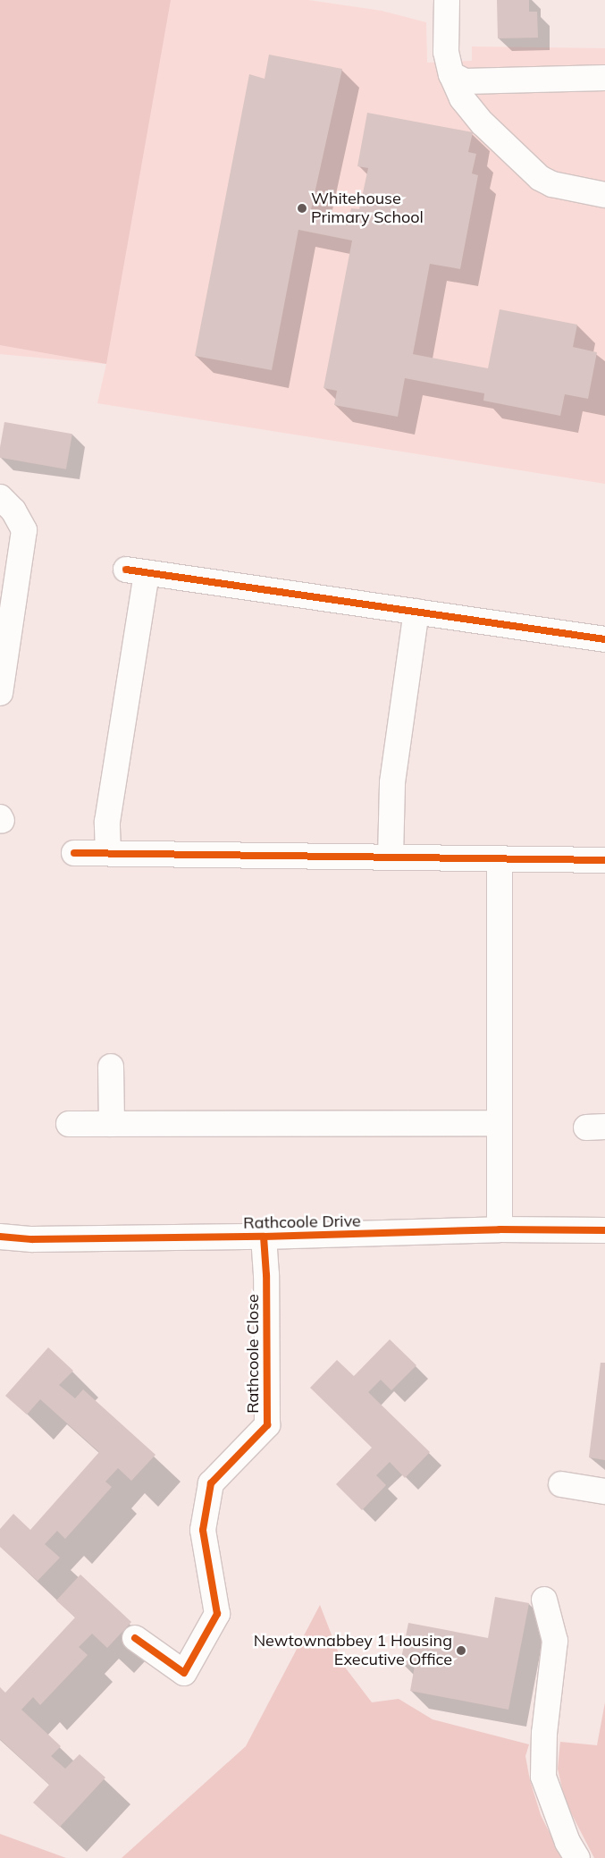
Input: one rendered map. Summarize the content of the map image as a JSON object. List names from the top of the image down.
{
  "streets": {
    "street": ["Rathcoole Drive", "Rathcoole Close"]
  },
  "crossings": [
    ["Rathcoole Drive", "Rathcoole Close"]
  ],
  "places": ["Whitehouse Primary School", "Newtownabbey 1 Housing Executive Office"]
}
